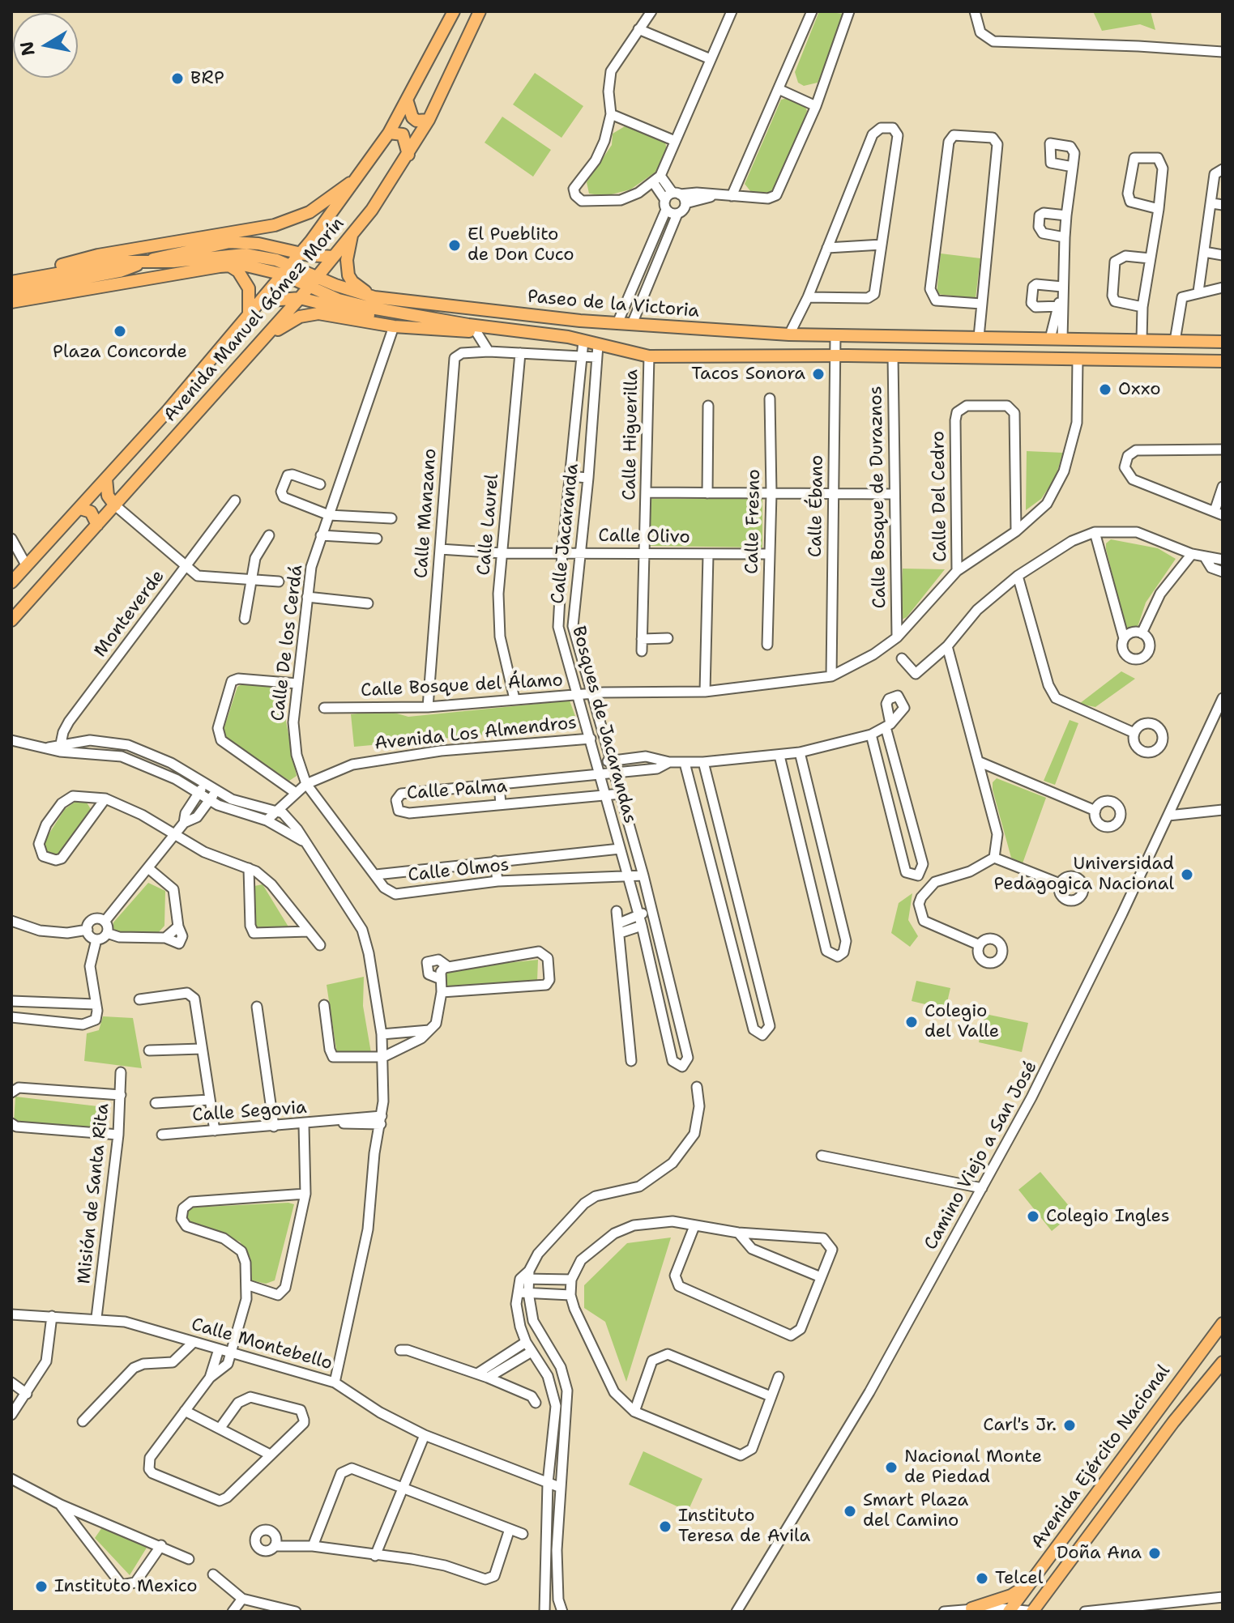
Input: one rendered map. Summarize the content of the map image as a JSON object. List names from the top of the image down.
{
  "streets": {
    "main road": ["Paseo de la Victoria", "Avenida Manuel Gómez Morín", "Avenida Ejército Nacional"],
    "street": [
      "Calle Higuerilla",
      "Calle Del Cedro",
      "Calle Bosque de Duraznos",
      "Calle Ébano",
      "Calle Manzano",
      "Calle Fresno",
      "Calle Laurel",
      "Calle Jacaranda",
      "Calle Olivo",
      "Monteverde",
      "Calle De los Cerdá",
      "Calle Bosque del Álamo",
      "Bosques de Jacarandas",
      "Avenida Los Almendros",
      "Calle Palma",
      "Calle Olmos",
      "Calle Segovia",
      "Camino Viejo a San José",
      "Misión de Santa Rita",
      "Calle Montebello"
    ]
  },
  "crossings": [
    ["Paseo de la Victoria", "Avenida Manuel Gómez Morín"],
    ["Paseo de la Victoria", "Calle Ébano"],
    ["Calle Higuerilla", "Calle Olivo"],
    ["Calle Del Cedro", "Calle Bosque del Álamo"],
    ["Calle Bosque de Duraznos", "Calle Bosque del Álamo"],
    ["Calle Ébano", "Calle Bosque del Álamo"],
    ["Calle Manzano", "Calle Laurel"],
    ["Calle Manzano", "Calle Jacaranda"],
    ["Calle Manzano", "Calle Olivo"],
    ["Calle Manzano", "Calle Bosque del Álamo"],
    ["Calle Manzano", "Bosques de Jacarandas"],
    ["Calle Fresno", "Calle Olivo"],
    ["Calle Laurel", "Calle Olivo"],
    ["Calle Laurel", "Calle Bosque del Álamo"],
    ["Calle Jacaranda", "Calle Olivo"],
    ["Calle Jacaranda", "Calle Bosque del Álamo"],
    ["Calle Jacaranda", "Bosques de Jacarandas"],
    ["Calle Jacaranda", "Calle Palma"],
    ["Calle Jacaranda", "Calle Olmos"],
    ["Calle Olivo", "Bosques de Jacarandas"],
    ["Calle De los Cerdá", "Avenida Los Almendros"],
    ["Calle De los Cerdá", "Calle Olmos"],
    ["Calle Bosque del Álamo", "Bosques de Jacarandas"],
    ["Bosques de Jacarandas", "Avenida Los Almendros"],
    ["Bosques de Jacarandas", "Calle Palma"],
    ["Bosques de Jacarandas", "Calle Olmos"],
    ["Misión de Santa Rita", "Calle Montebello"]
  ],
  "places": [
    "BRP",
    "El Pueblito de Don Cuco",
    "Plaza Concorde",
    "Tacos Sonora",
    "Oxxo",
    "Universidad Pedagogica Nacional",
    "Colegio del Valle",
    "Colegio Ingles",
    "Carl's Jr.",
    "Nacional Monte de Piedad",
    "Smart Plaza del Camino",
    "Instituto Teresa de Avila",
    "Doña Ana",
    "Telcel",
    "Instituto Mexico"
  ],
  "north": "left"
}
